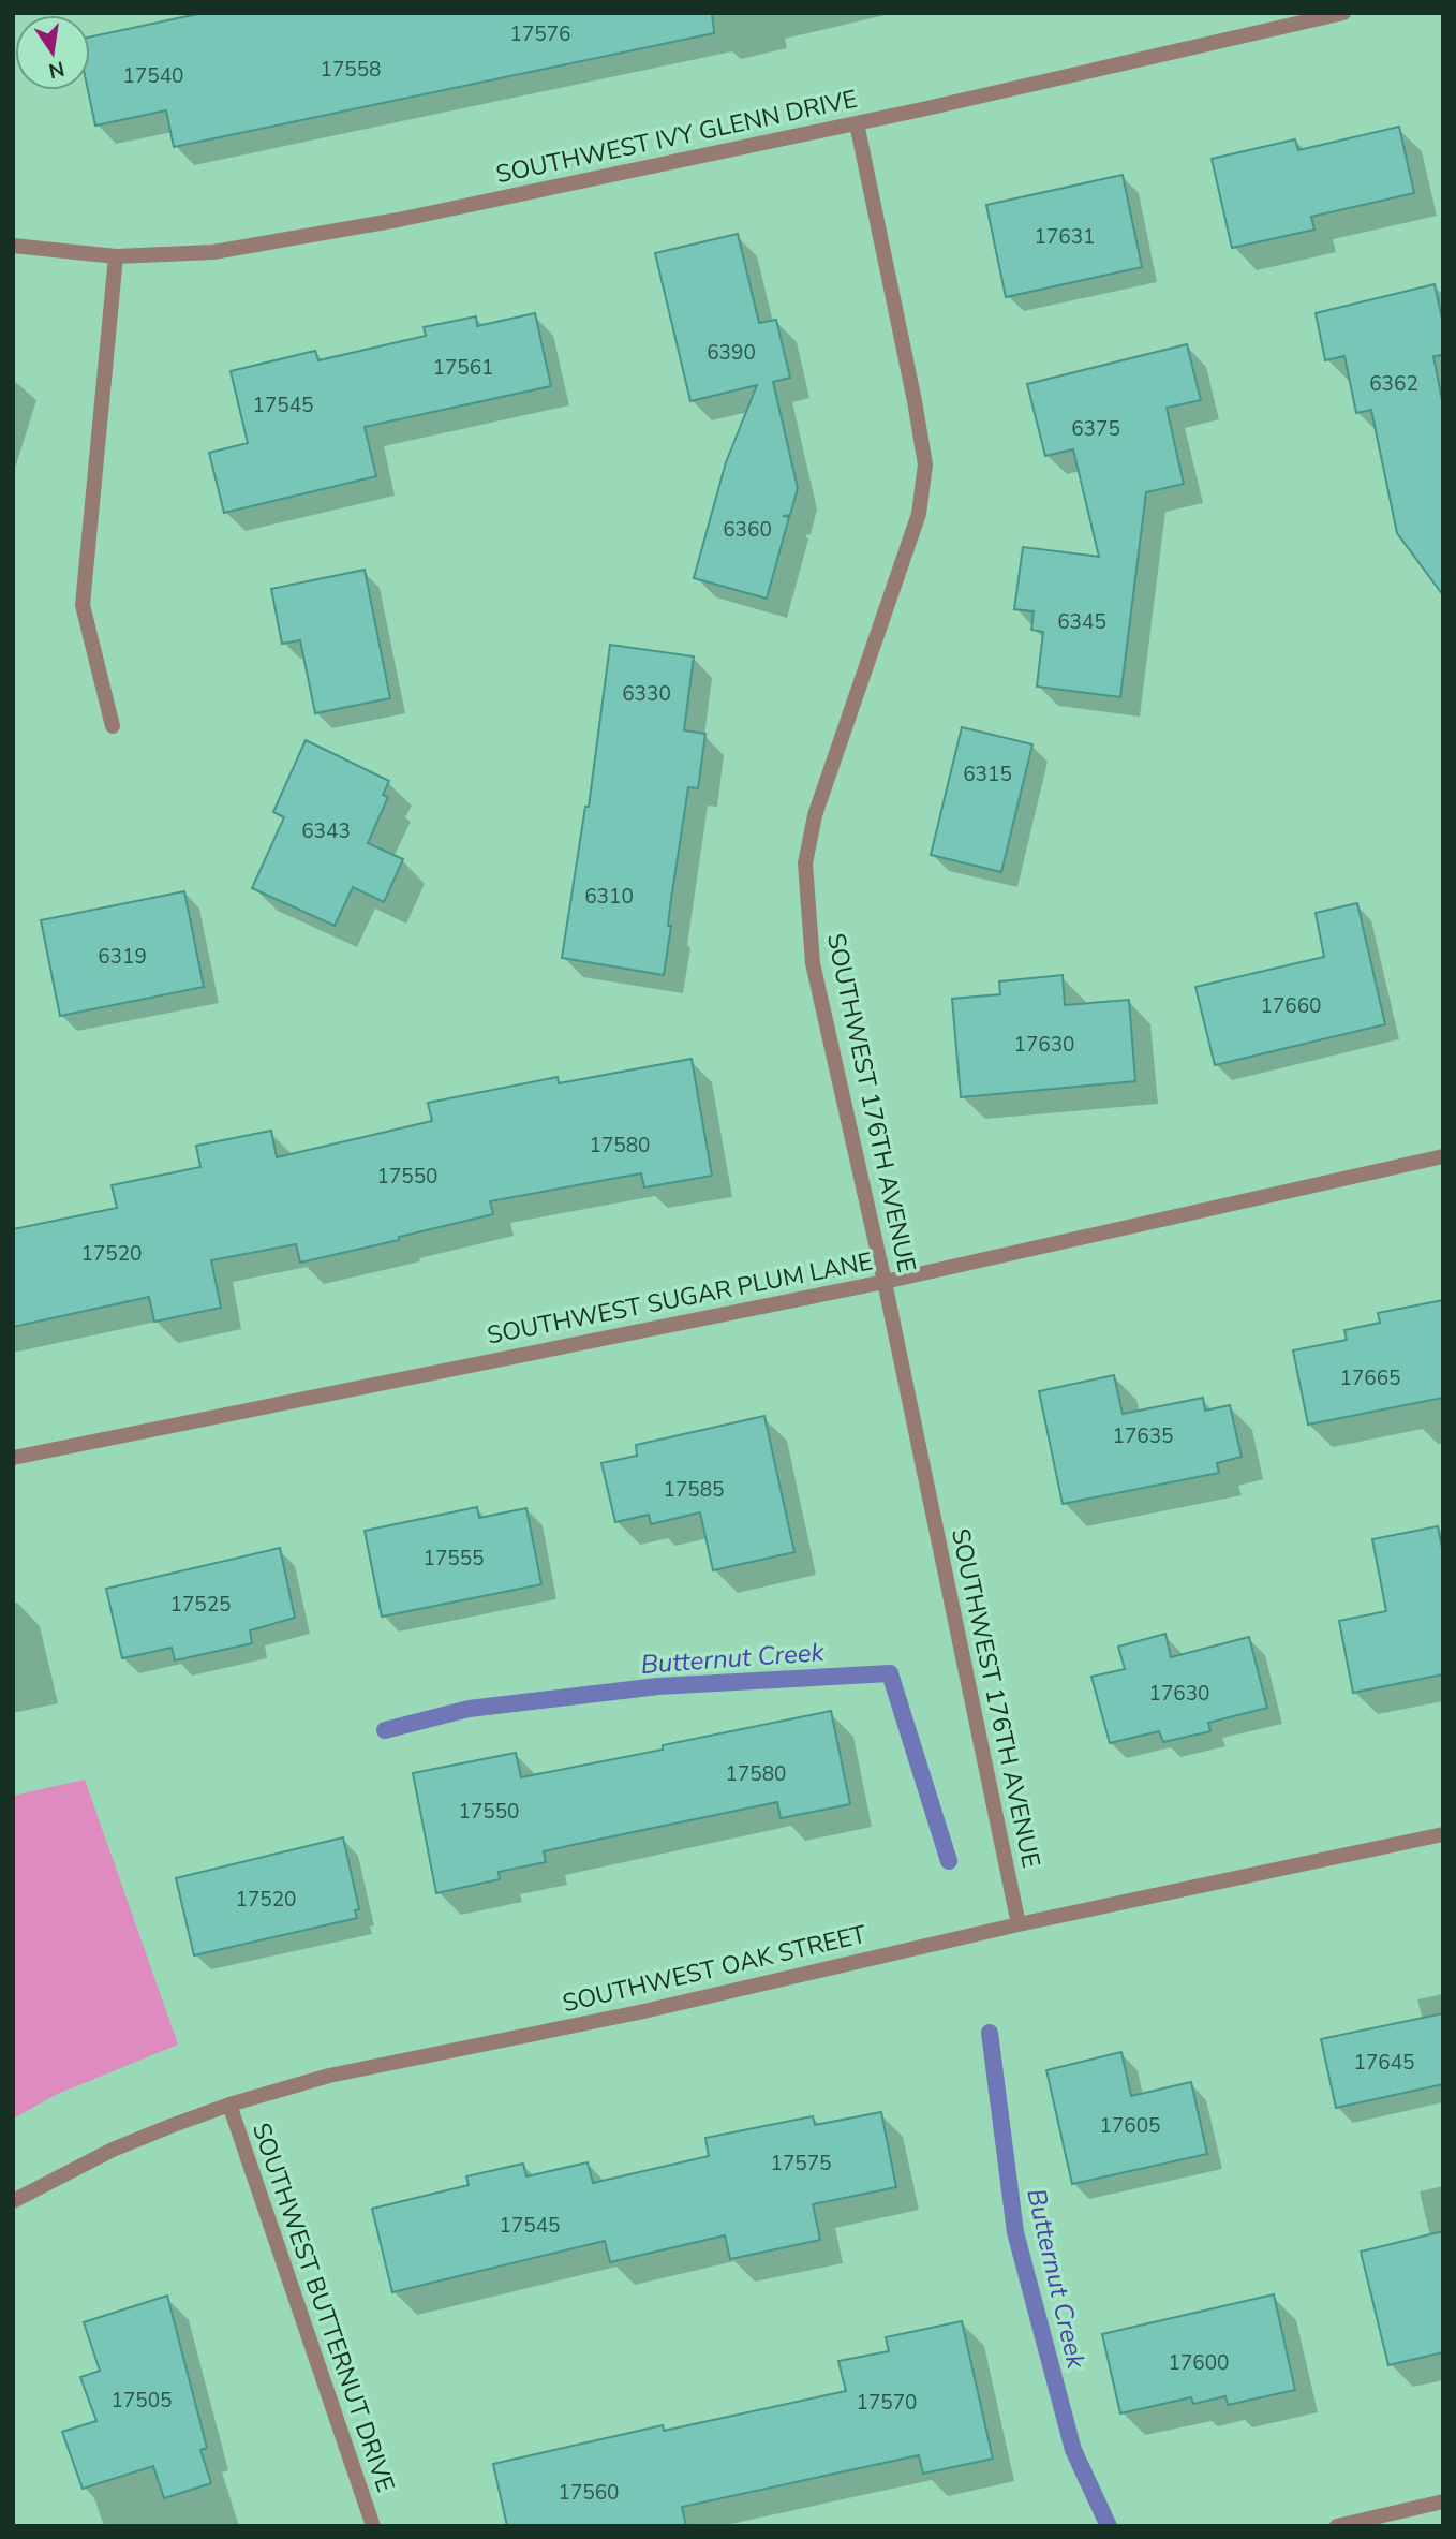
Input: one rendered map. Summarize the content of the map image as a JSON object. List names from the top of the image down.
{
  "streets": {
    "street": [
      "SOUTHWEST IVY GLENN DRIVE",
      "SOUTHWEST 176TH AVENUE",
      "SOUTHWEST SUGAR PLUM LANE",
      "SOUTHWEST OAK STREET",
      "SOUTHWEST BUTTERNUT DRIVE"
    ]
  },
  "crossings": [
    ["SOUTHWEST IVY GLENN DRIVE", "SOUTHWEST 176TH AVENUE"],
    ["SOUTHWEST 176TH AVENUE", "SOUTHWEST SUGAR PLUM LANE"],
    ["SOUTHWEST 176TH AVENUE", "SOUTHWEST OAK STREET"],
    ["SOUTHWEST OAK STREET", "SOUTHWEST BUTTERNUT DRIVE"]
  ],
  "water": ["Butternut Creek"],
  "house_numbers": [
    "17576",
    "17558",
    "17540",
    "17631",
    "6390",
    "17561",
    "6362",
    "17545",
    "6375",
    "6360",
    "6345",
    "6330",
    "6315",
    "6343",
    "6310",
    "6319",
    "17660",
    "17630",
    "17580",
    "17550",
    "17520",
    "17665",
    "17635",
    "17585",
    "17555",
    "17525",
    "17630",
    "17580",
    "17550",
    "17520",
    "17645",
    "17605",
    "17575",
    "17545",
    "17600",
    "17505",
    "17570",
    "17560"
  ],
  "north": "bottom"
}
